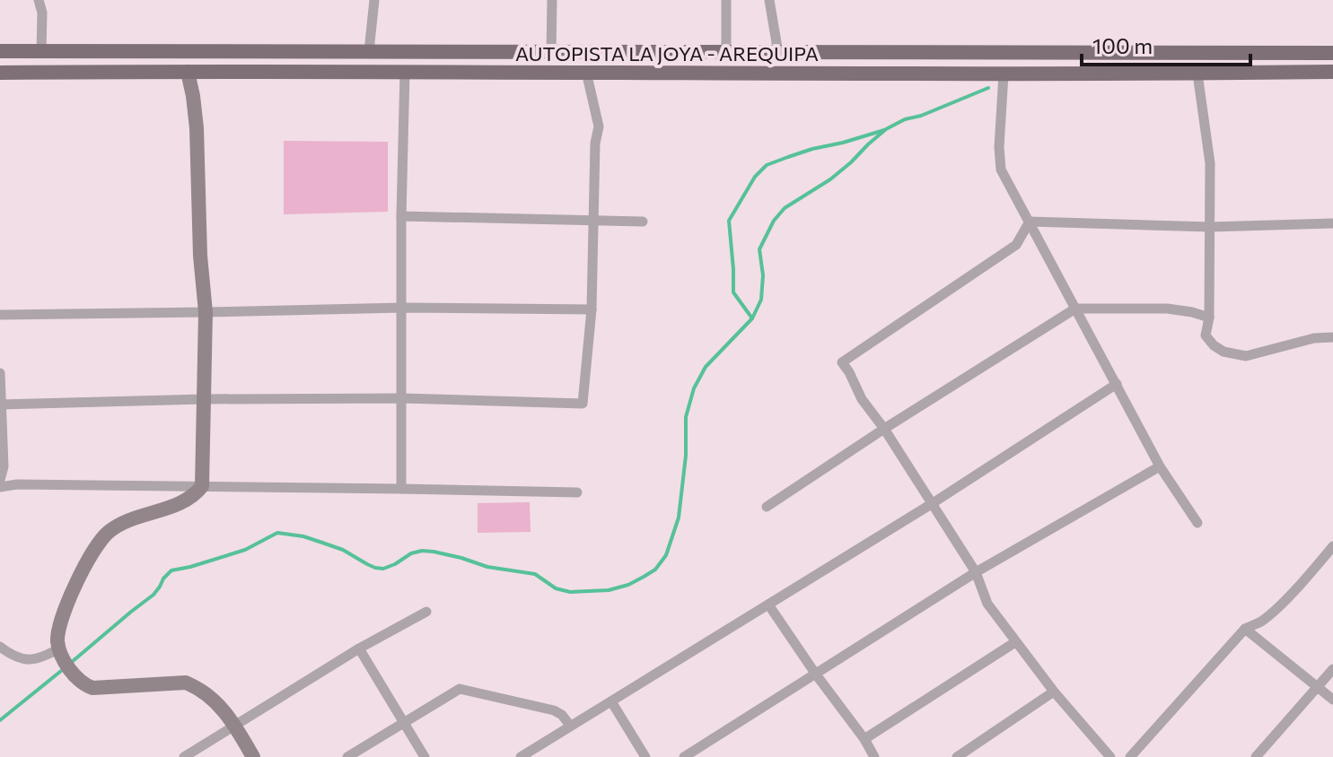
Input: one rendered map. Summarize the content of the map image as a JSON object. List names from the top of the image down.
{
  "streets": {
    "main road": ["AUTOPISTA LA JOYA - AREQUIPA"]
  },
  "scale_bar": "100 m"
}
